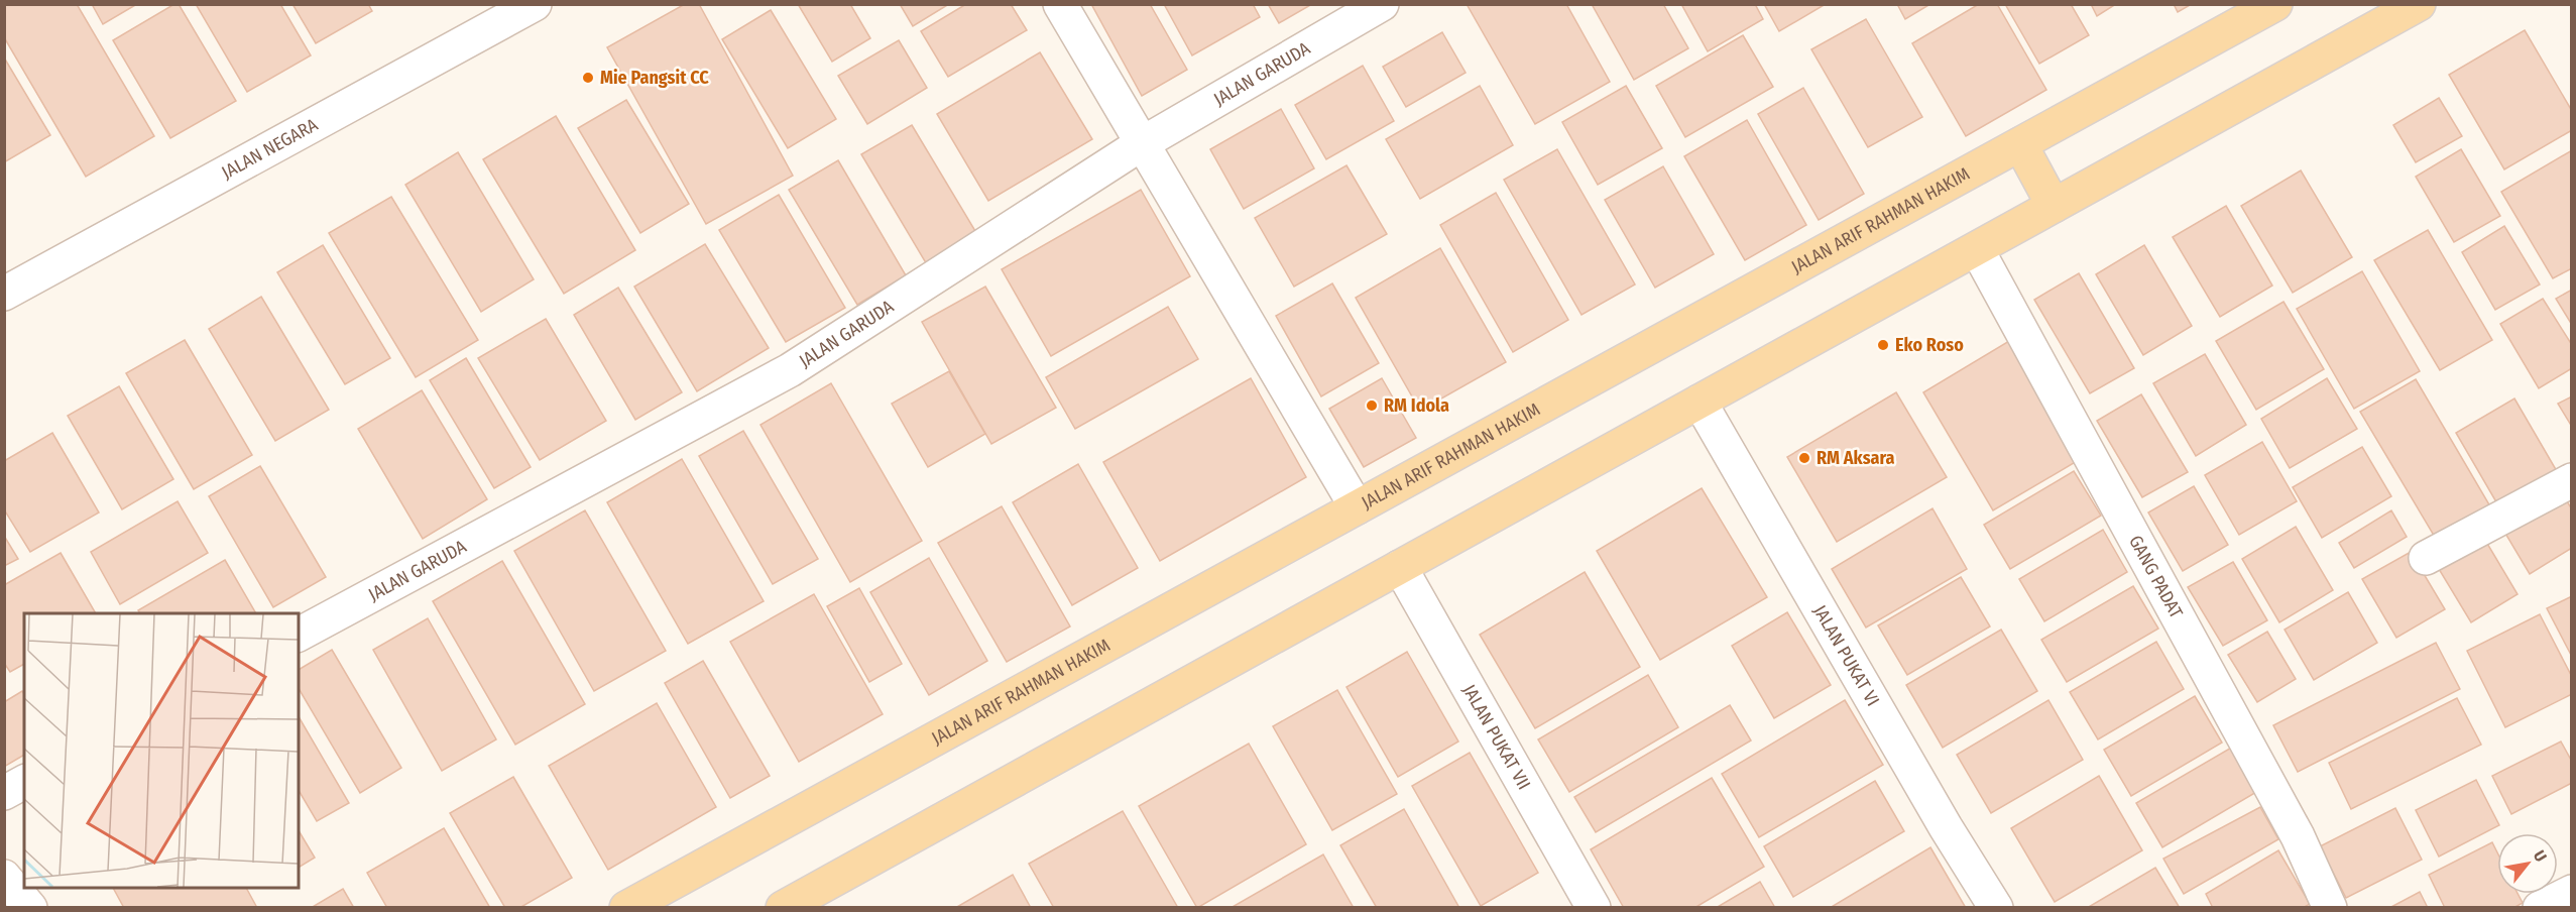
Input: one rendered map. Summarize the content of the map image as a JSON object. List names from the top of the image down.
{
  "streets": {
    "main road": ["JALAN ARIF RAHMAN HAKIM"],
    "street": [
      "JALAN GARUDA",
      "JALAN NEGARA",
      "GANG PADAT",
      "JALAN PUKAT VI",
      "JALAN PUKAT VII"
    ]
  },
  "places": [
    "Mie Pangsit CC",
    "Eko Roso",
    "RM Idola",
    "RM Aksara"
  ],
  "north": "top right"
}
